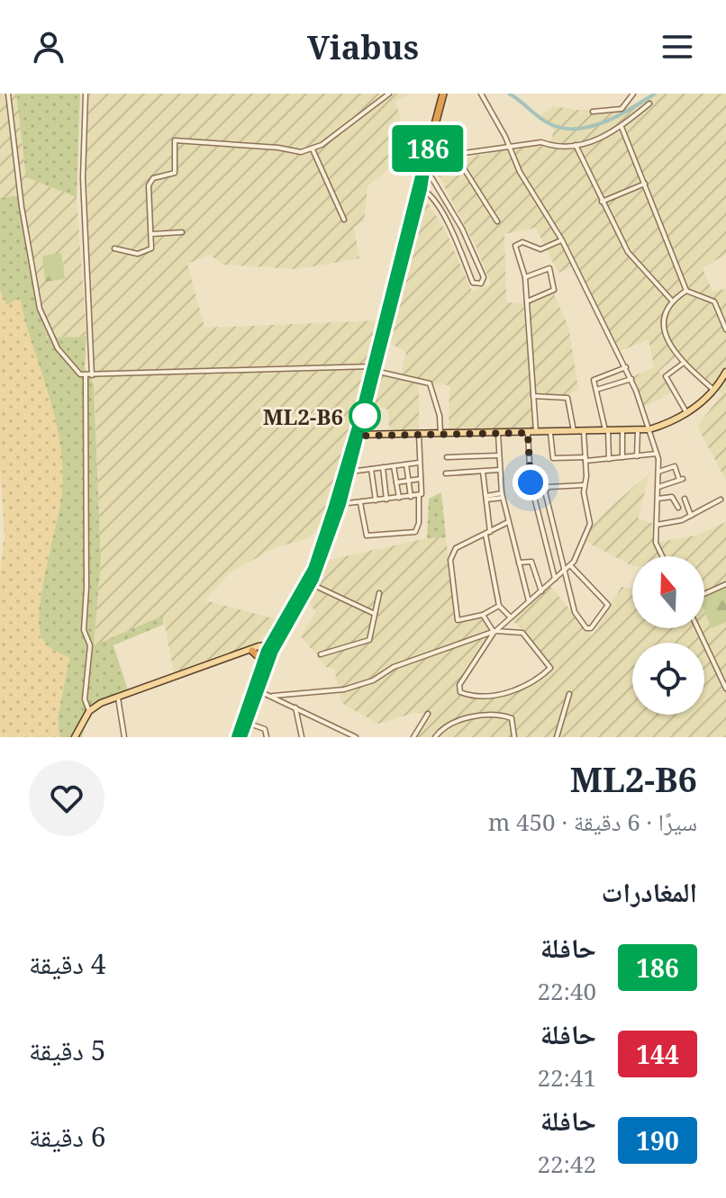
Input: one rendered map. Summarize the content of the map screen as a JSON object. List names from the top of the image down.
{
  "places": ["ML2-B6"],
  "lines": ["bus line 186"],
  "north": "top",
  "page": {
    "header": "Viabus",
    "on_map": "186",
    "heading": [
      ["ML2-B6", "سيرًا · 6 دقيقة · 450 m"],
      "المغادرات"
    ],
    "list": [
      {
        "mark": "186",
        "name": "حافلة",
        "note": "22:40",
        "value": "4 دقيقة"
      },
      {
        "mark": "144",
        "name": "حافلة",
        "note": "22:41",
        "value": "5 دقيقة"
      },
      {
        "mark": "190",
        "name": "حافلة",
        "note": "22:42",
        "value": "6 دقيقة"
      }
    ]
  }
}
